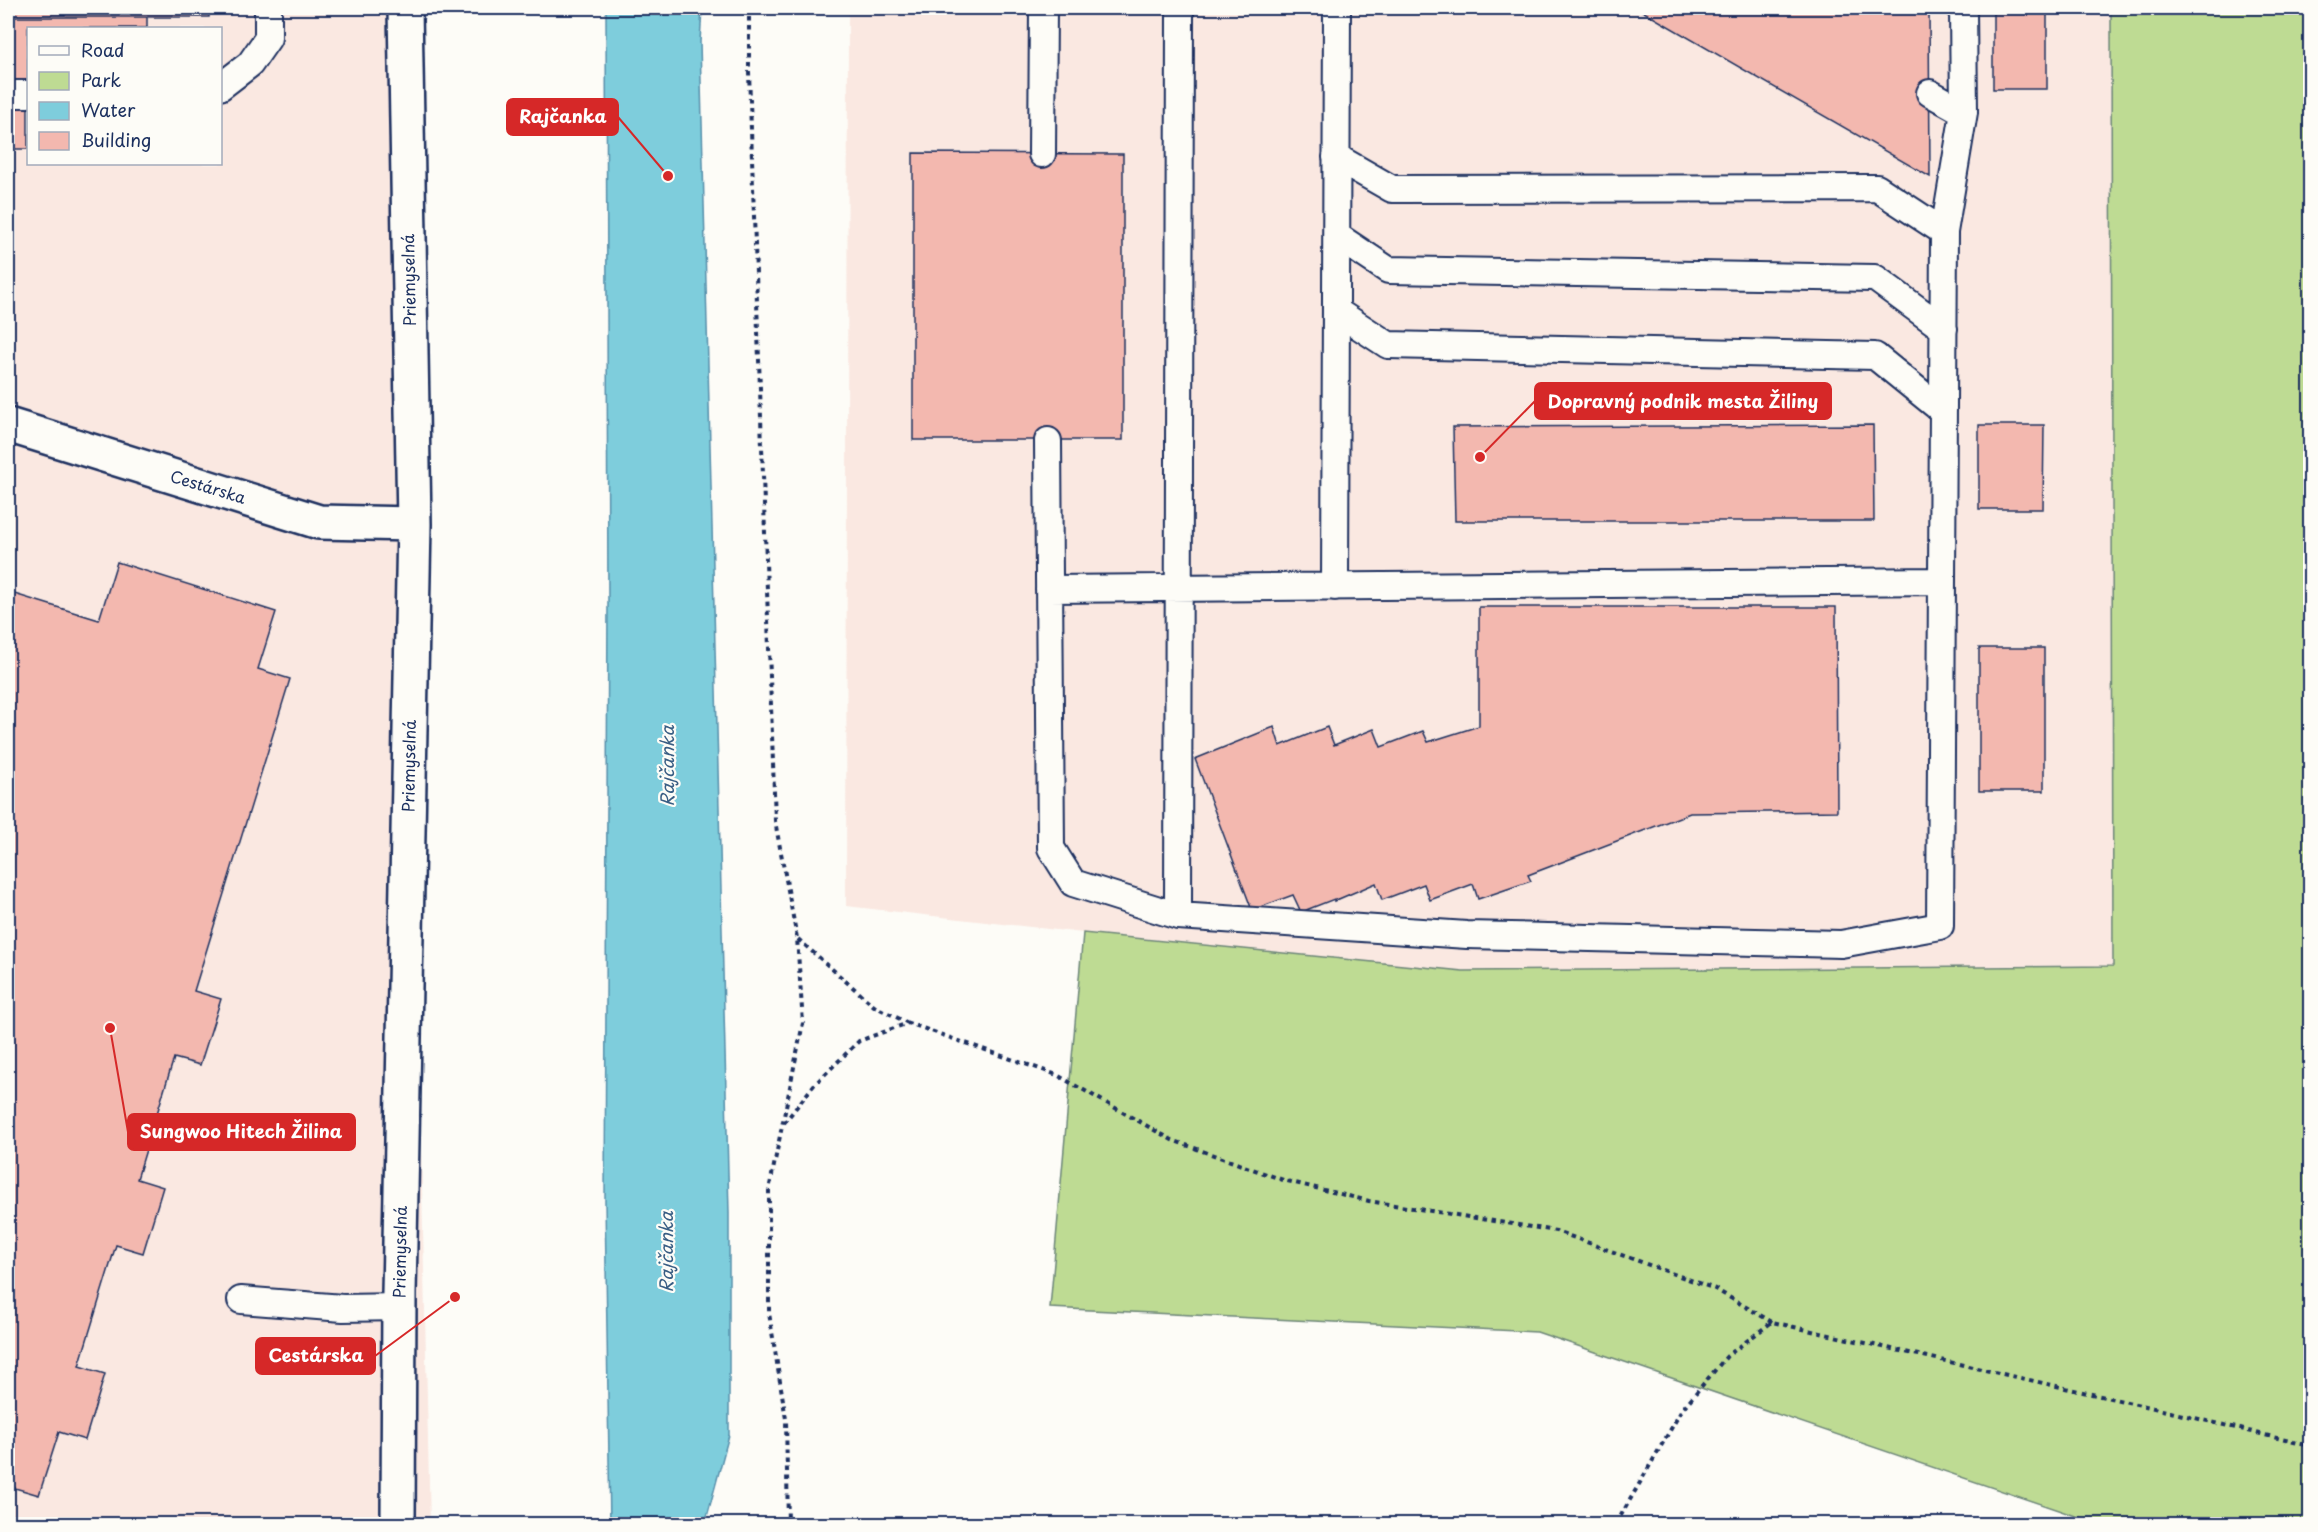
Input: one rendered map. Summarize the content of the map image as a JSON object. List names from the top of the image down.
{
  "streets": {
    "street": ["Priemyselná", "Cestárska"]
  },
  "crossings": [
    ["Priemyselná", "Cestárska"]
  ],
  "water": ["Rajčanka"],
  "places": [
    "Rajčanka",
    "Dopravný podnik mesta Žiliny",
    "Sungwoo Hitech Žilina",
    "Cestárska"
  ],
  "legend": [
    "Road",
    "Park",
    "Water",
    "Building"
  ]
}
